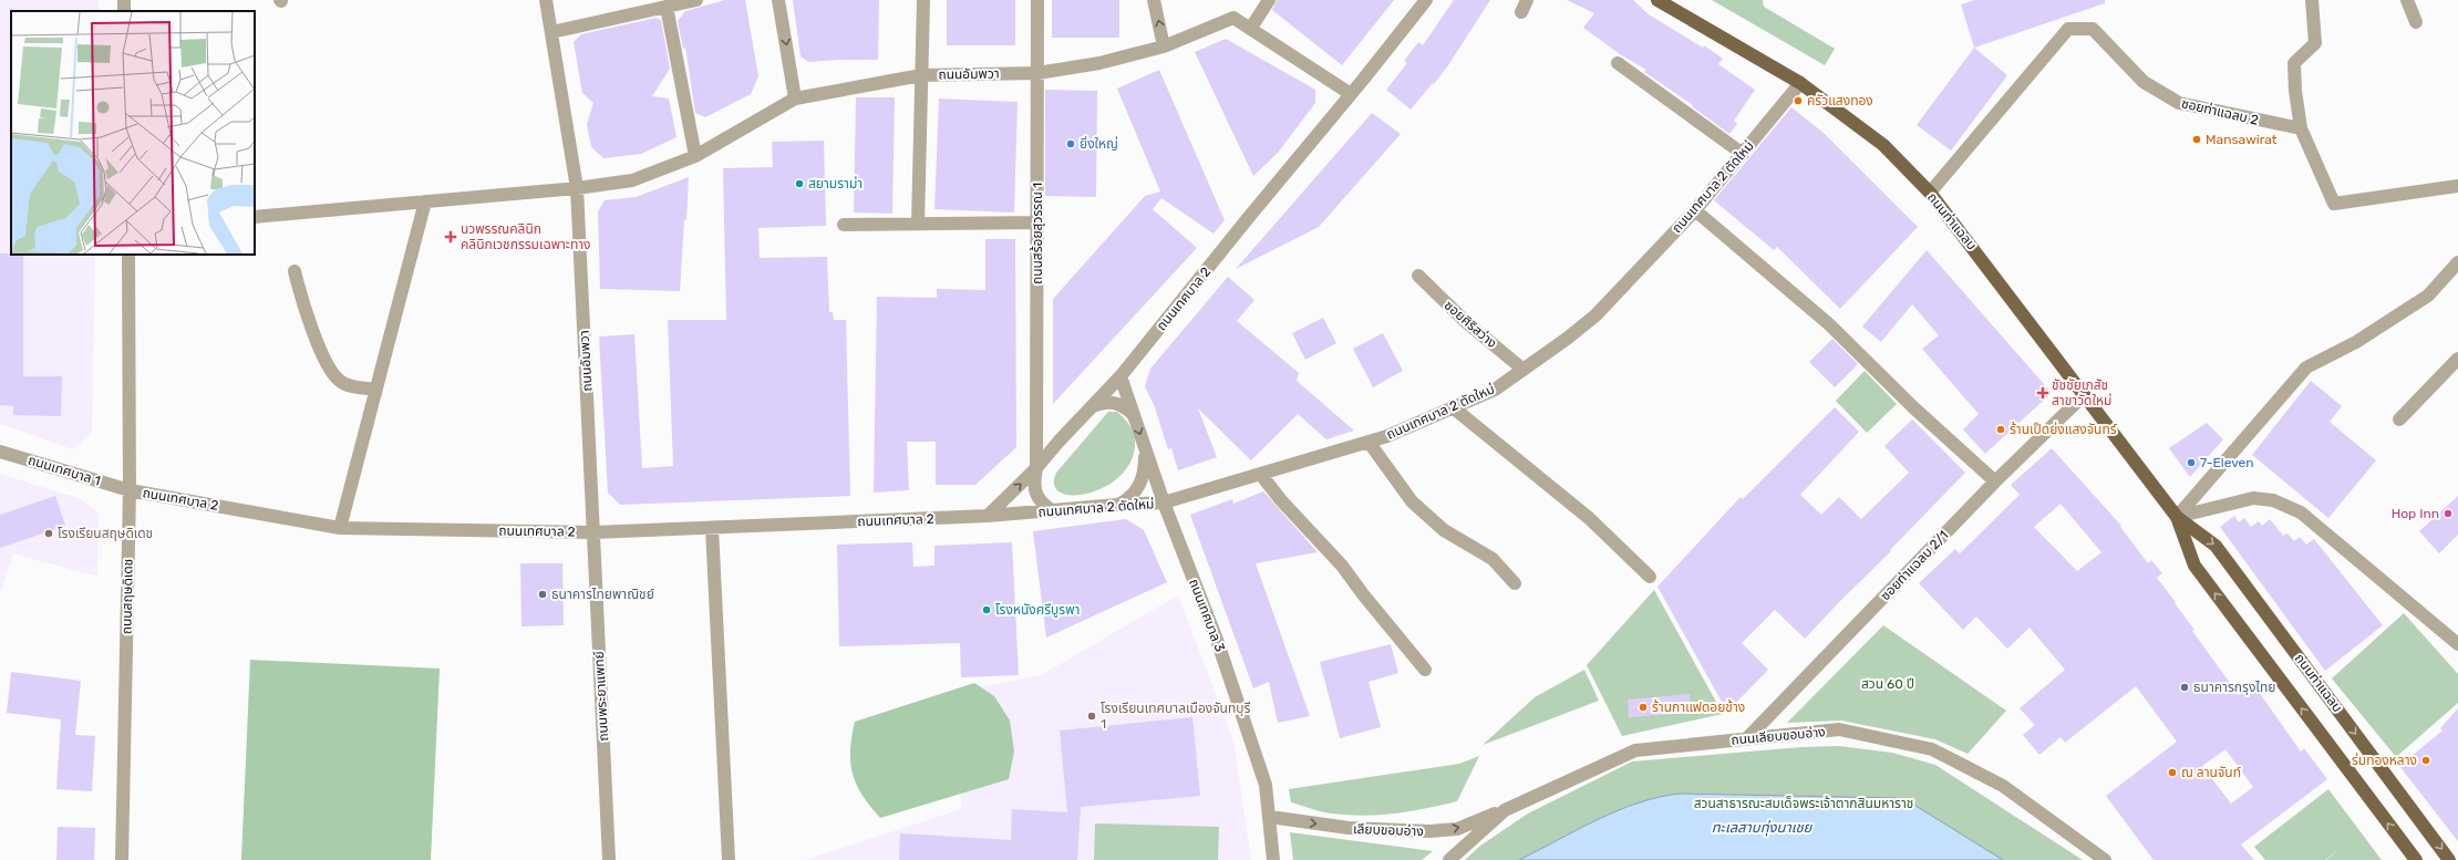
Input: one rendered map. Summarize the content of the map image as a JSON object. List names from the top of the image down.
{
  "streets": {
    "main road": ["ถนนท่าแฉลบ"],
    "street": [
      "ถนนอัมพวา",
      "ซอยท่าแฉลบ 2",
      "ถนนเทศบาล 2 ตัดใหม่",
      "ถนนสร้อยสุวรรณ 1",
      "ถนนเทศบาล 2",
      "ซอยศิริสว่าง",
      "ถนนเทศบาล 1",
      "ซอยท่าแฉลบ 2/1",
      "ถนนสฤษดิเดช",
      "ถนนเทศบาล 3",
      "ถนนพระยาแพทย์",
      "ถนนเลียบขอบอ่าง",
      "เลียบขอบอ่าง"
    ]
  },
  "crossings": [
    ["ถนนอัมพวา", "ถนนสร้อยสุวรรณ 1"],
    ["ถนนอัมพวา", "ถนนเทศบาล 2"],
    ["ถนนอัมพวา", "ถนนพระยาแพทย์"],
    ["ซอยท่าแฉลบ 2", "ถนนท่าแฉลบ"],
    ["ถนนเทศบาล 2 ตัดใหม่", "ถนนท่าแฉลบ"],
    ["ถนนเทศบาล 2 ตัดใหม่", "ถนนสร้อยสุวรรณ 1"],
    ["ถนนเทศบาล 2 ตัดใหม่", "ถนนเทศบาล 2"],
    ["ถนนเทศบาล 2 ตัดใหม่", "ซอยศิริสว่าง"],
    ["ถนนเทศบาล 2 ตัดใหม่", "ถนนเทศบาล 3"],
    ["ถนนท่าแฉลบ", "ซอยท่าแฉลบ 2/1"],
    ["ถนนสร้อยสุวรรณ 1", "ถนนเทศบาล 2"],
    ["ถนนสร้อยสุวรรณ 1", "ถนนเทศบาล 3"],
    ["ถนนเทศบาล 2", "ถนนเทศบาล 1"],
    ["ถนนเทศบาล 2", "ถนนสฤษดิเดช"],
    ["ถนนเทศบาล 2", "ถนนเทศบาล 3"],
    ["ถนนเทศบาล 2", "ถนนพระยาแพทย์"],
    ["ถนนเทศบาล 1", "ถนนสฤษดิเดช"],
    ["ซอยท่าแฉลบ 2/1", "ถนนเลียบขอบอ่าง"],
    ["ถนนเทศบาล 3", "เลียบขอบอ่าง"],
    ["ถนนเลียบขอบอ่าง", "เลียบขอบอ่าง"]
  ],
  "one_way": ["เลียบขอบอ่าง"],
  "water": ["ทะเลสาบทุ่งนาเชย"],
  "parks": ["สวน 60 ปี", "สวนสาธารณะสมเด็จพระเจ้าตากสินมหาราช"],
  "places": {
    "other": [
      "ครัวแสงทอง",
      "Mansawirat",
      "ยิ่งใหญ่",
      "สยามราม่า",
      "ร้านเป็ดย่งแสงจันทร์",
      "7-Eleven",
      "Hop Inn",
      "โรงเรียนสฤษดิเดช",
      "ธนาคารไทยพาณิชย์",
      "โรงหนังศรีบูรพา",
      "ธนาคารกรุงไทย",
      "ร้านกาแฟดอยช้าง",
      "โรงเรียนเทศบาลเมืองจันทบุรี 1",
      "ร่มทองหลาง",
      "ณ ลานจันท์"
    ],
    "health": ["นวพรรณคลินิก คลินิกเวชกรรมเฉพาะทาง", "ชัชชัยเภสัช สาขาวัดใหม่"]
  }
}
